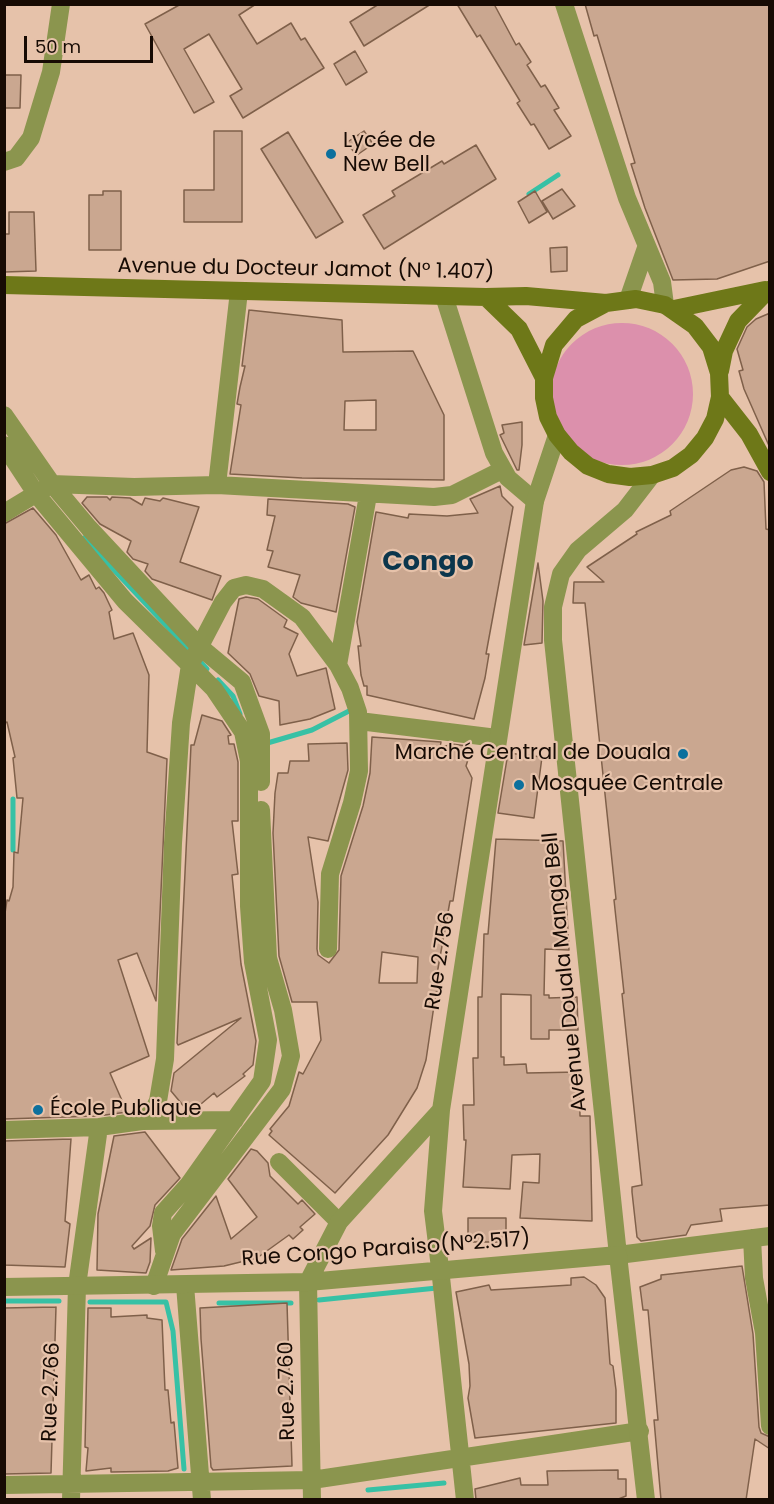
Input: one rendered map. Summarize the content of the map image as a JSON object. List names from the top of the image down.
{
  "streets": {
    "main road": ["Avenue du Docteur Jamot (N° 1.407)"],
    "street": [
      "Rue 2.756",
      "Avenue Douala Manga Bell",
      "Rue Congo Paraiso(N°2.517)",
      "Rue 2.760",
      "Rue 2.766"
    ]
  },
  "crossings": [
    ["Avenue du Docteur Jamot (N° 1.407)", "Rue 2.756"],
    ["Avenue du Docteur Jamot (N° 1.407)", "Avenue Douala Manga Bell"],
    ["Rue 2.756", "Avenue Douala Manga Bell"],
    ["Rue 2.756", "Rue Congo Paraiso(N°2.517)"],
    ["Avenue Douala Manga Bell", "Rue Congo Paraiso(N°2.517)"],
    ["Rue Congo Paraiso(N°2.517)", "Rue 2.760"],
    ["Rue Congo Paraiso(N°2.517)", "Rue 2.766"]
  ],
  "districts": ["Congo"],
  "places": [
    "Lycée de New Bell",
    "Marché Central de Douala",
    "Mosquée Centrale",
    "École Publique"
  ],
  "scale_bar": "50 m"
}
